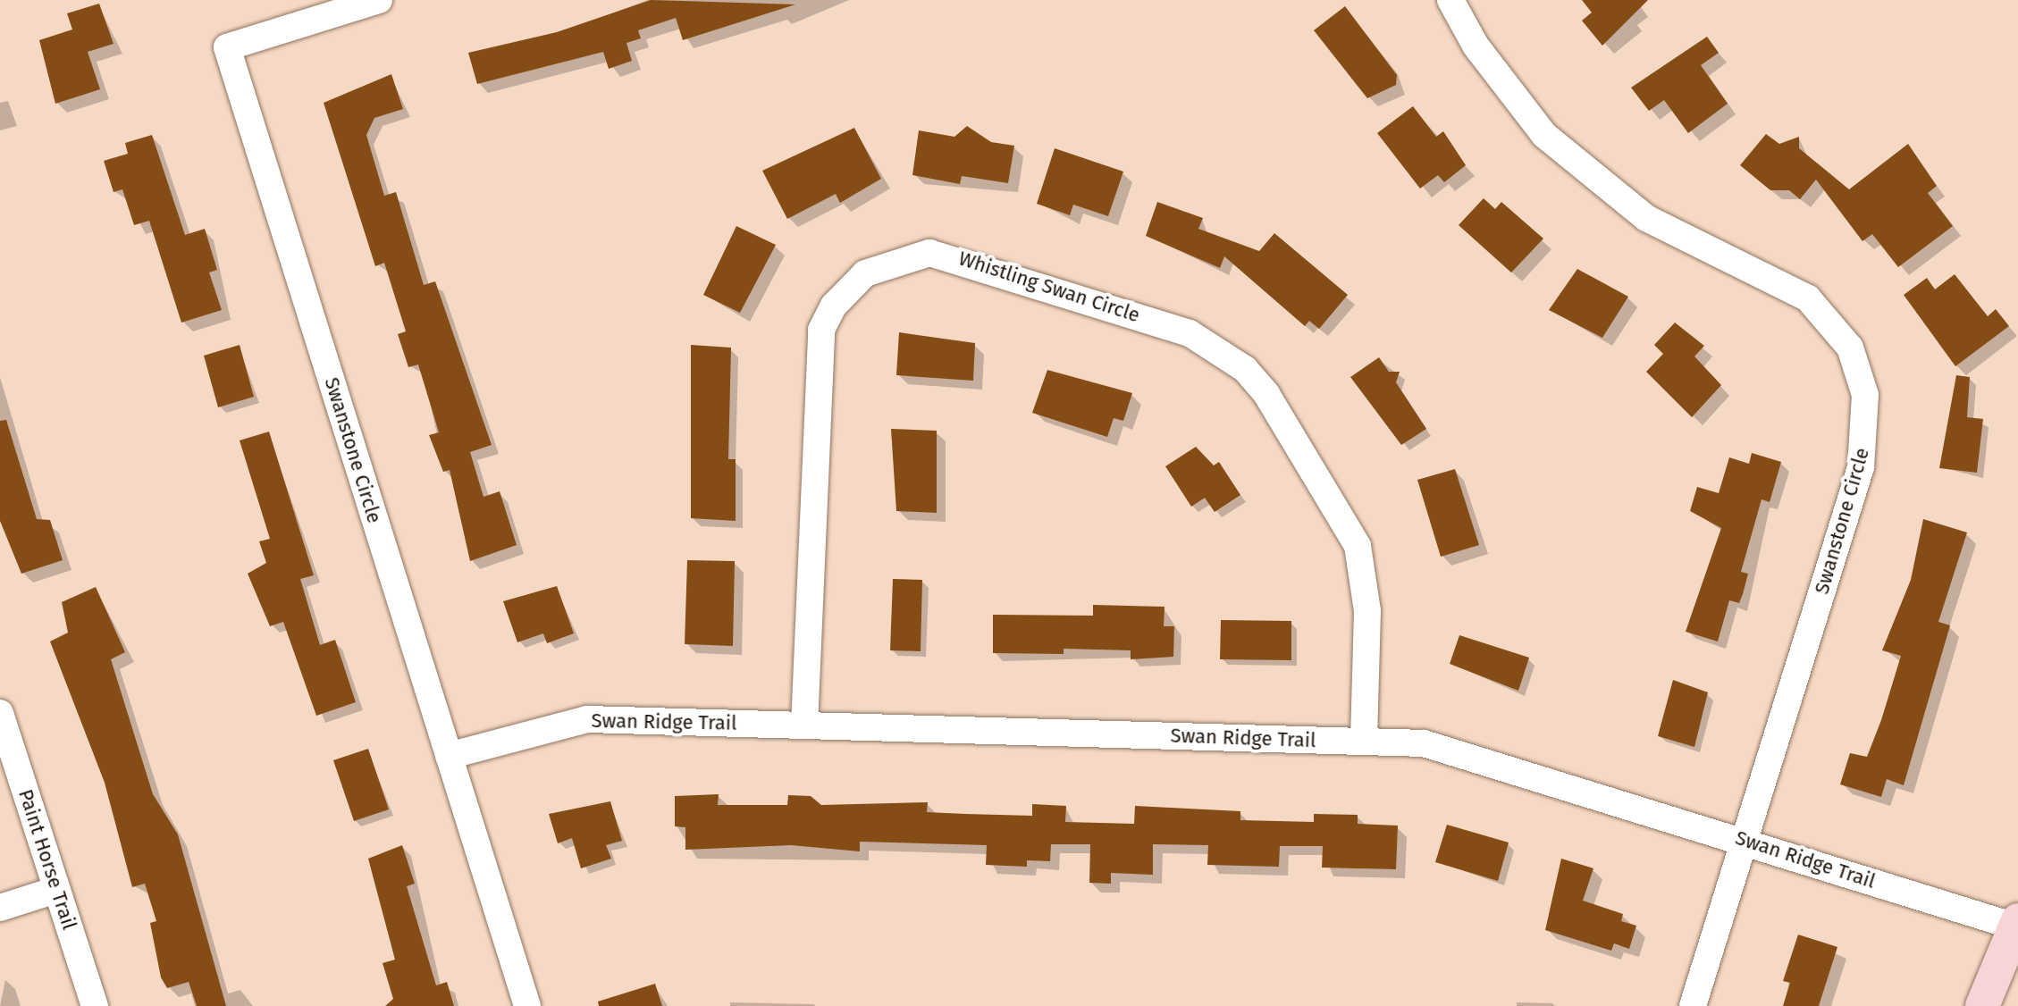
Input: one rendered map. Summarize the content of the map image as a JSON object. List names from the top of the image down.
{
  "streets": {
    "street": [
      "Whistling Swan Circle",
      "Swanstone Circle",
      "Swan Ridge Trail",
      "Paint Horse Trail"
    ]
  },
  "crossings": [
    ["Whistling Swan Circle", "Swan Ridge Trail"],
    ["Swanstone Circle", "Swan Ridge Trail"]
  ]
}
